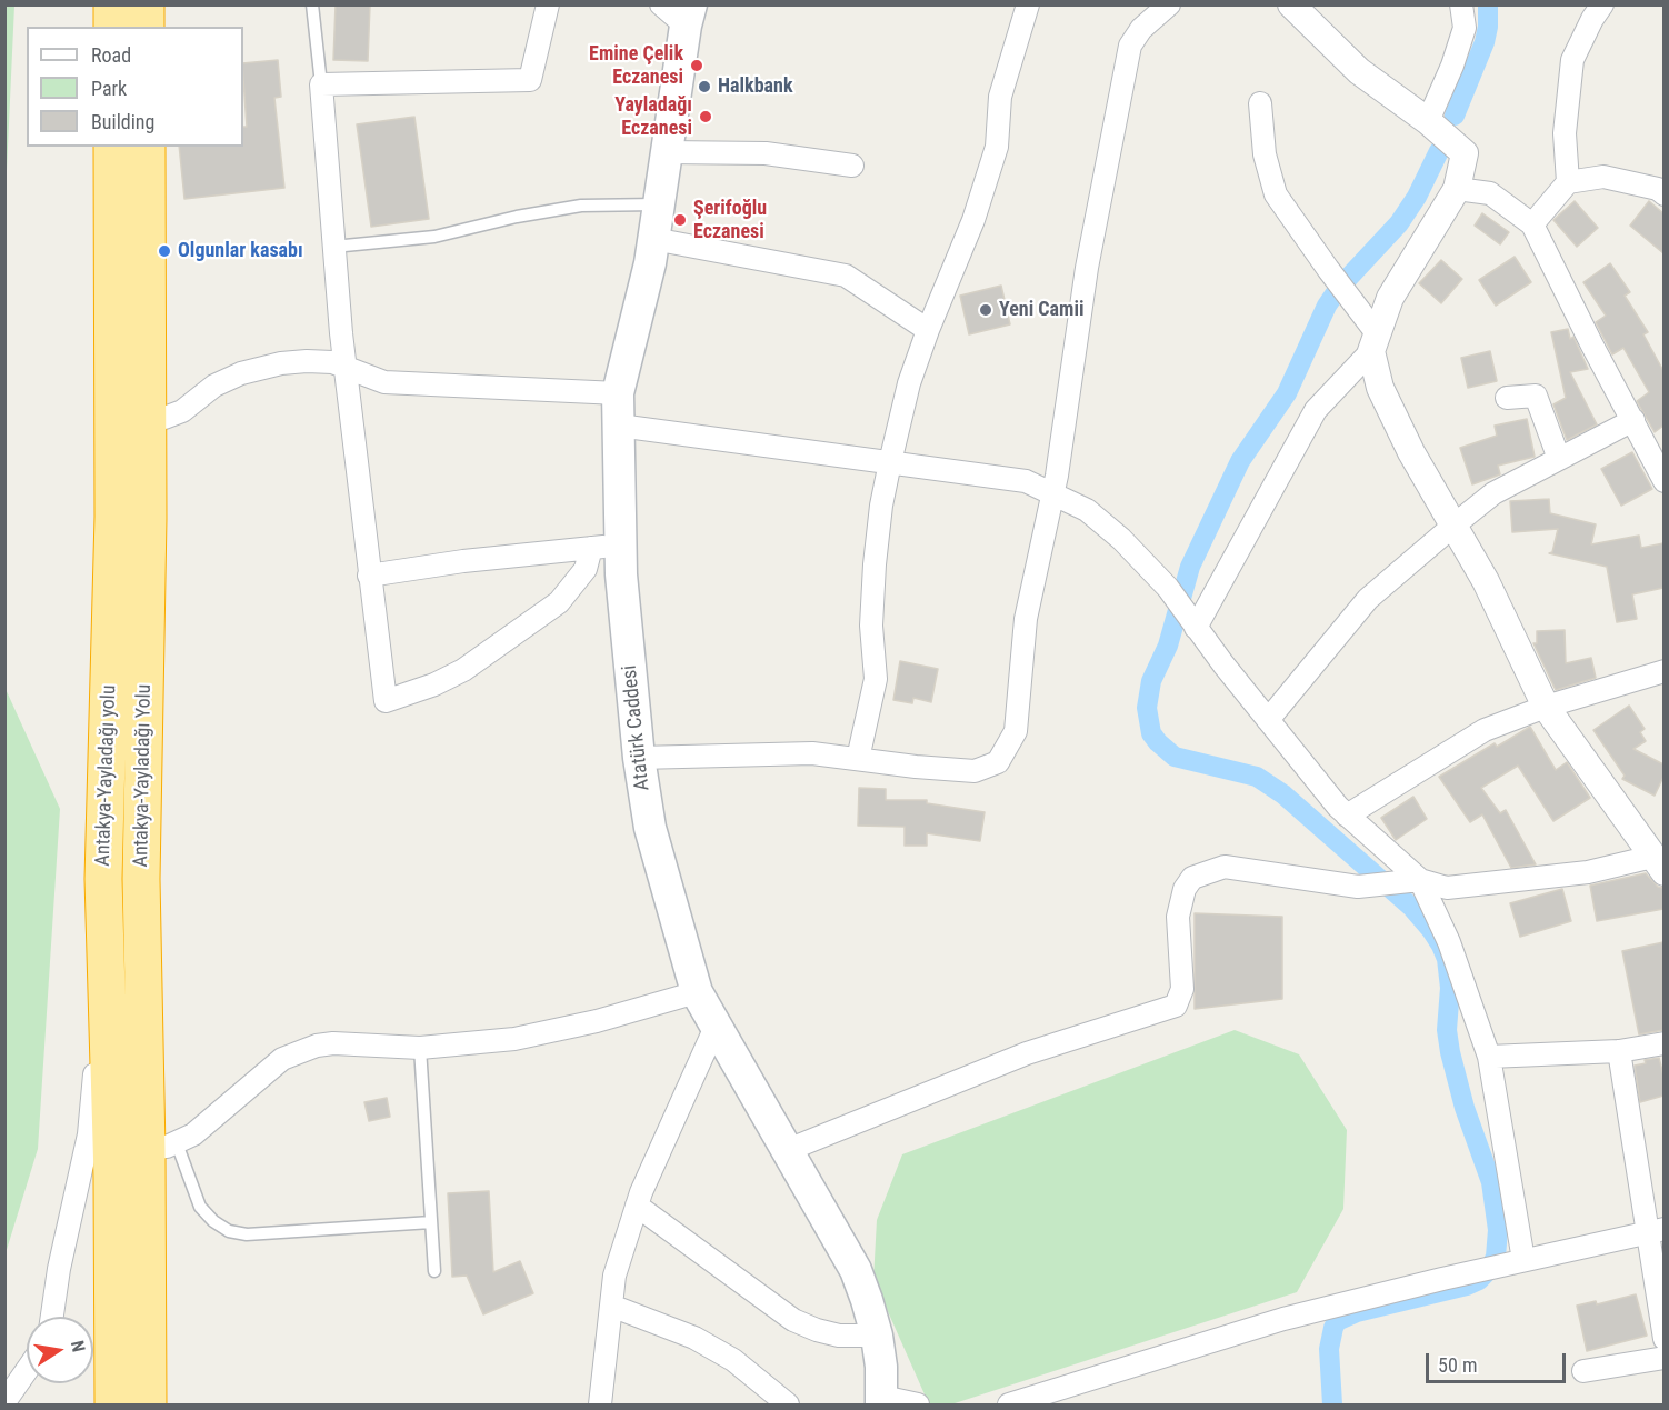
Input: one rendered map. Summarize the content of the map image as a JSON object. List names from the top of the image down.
{
  "streets": {
    "highway": ["Antakya-Yayladağı yolu", "Antakya-Yayladağı Yolu"],
    "main road": ["Atatürk Caddesi"]
  },
  "places": [
    "Emine Çelik Eczanesi",
    "Halkbank",
    "Yayladağı Eczanesi",
    "Şerifoğlu Eczanesi",
    "Olgunlar kasabı",
    "Yeni Camii"
  ],
  "legend": ["Road", "Park", "Building"],
  "scale_bar": "50 m",
  "north": "right"
}
